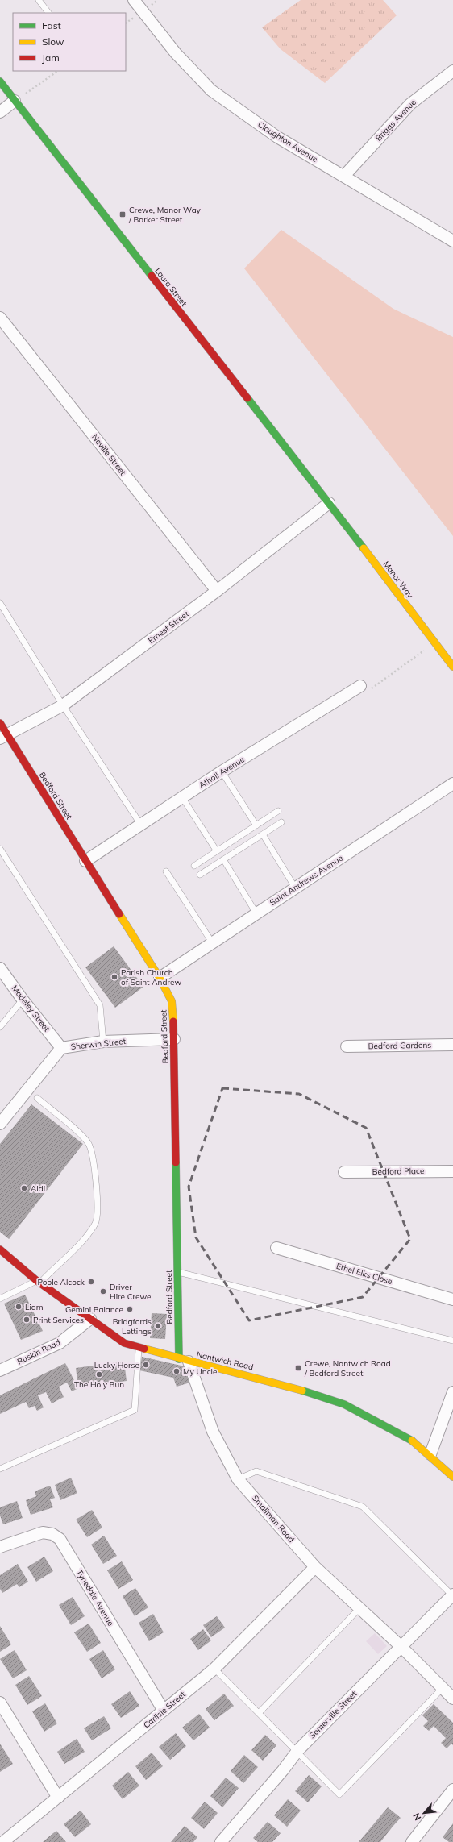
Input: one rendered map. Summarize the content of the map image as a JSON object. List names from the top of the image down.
{
  "streets": {
    "street": [
      "Briggs Avenue",
      "Claughton Avenue",
      "Laura Street",
      "Neville Street",
      "Manor Way",
      "Ernest Street",
      "Atholl Avenue",
      "Bedford Street",
      "Saint Andrews Avenue",
      "Madeley Street",
      "Sherwin Street",
      "Bedford Gardens",
      "Bedford Place",
      "Ethel Elks Close",
      "Ruskin Road",
      "Nantwich Road",
      "Smallman Road",
      "Tynedale Avenue",
      "Carlisle Street",
      "Somerville Street"
    ]
  },
  "crossings": [
    ["Briggs Avenue", "Claughton Avenue"],
    ["Laura Street", "Manor Way"],
    ["Laura Street", "Ernest Street"],
    ["Neville Street", "Ernest Street"],
    ["Manor Way", "Ernest Street"],
    ["Ernest Street", "Bedford Street"],
    ["Atholl Avenue", "Bedford Street"],
    ["Bedford Street", "Saint Andrews Avenue"],
    ["Bedford Street", "Sherwin Street"],
    ["Bedford Street", "Nantwich Road"],
    ["Bedford Street", "Smallman Road"],
    ["Madeley Street", "Sherwin Street"],
    ["Ruskin Road", "Nantwich Road"],
    ["Nantwich Road", "Smallman Road"],
    ["Smallman Road", "Carlisle Street"],
    ["Smallman Road", "Somerville Street"],
    ["Tynedale Avenue", "Carlisle Street"]
  ],
  "places": {
    "transit": ["Crewe, Manor Way / Barker Street", "Crewe, Nantwich Road / Bedford Street"],
    "other": [
      "Parish Church of Saint Andrew",
      "Aldi",
      "Poole Alcock",
      "Driver Hire Crewe",
      "Liam",
      "Gemini Balance",
      "Print Services",
      "Bridgfords Lettings",
      "Lucky Horse",
      "My Uncle",
      "The Holy Bun"
    ]
  },
  "legend": ["Fast", "Slow", "Jam"],
  "north": "bottom left"
}
